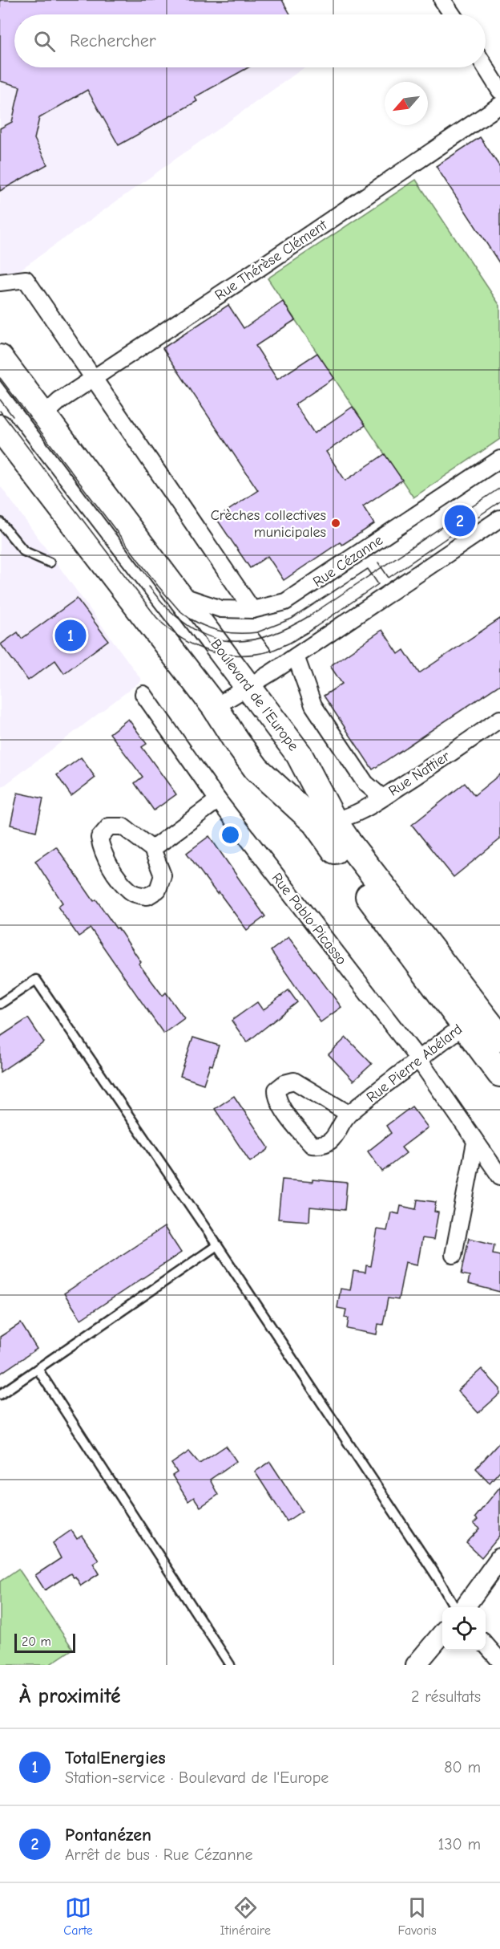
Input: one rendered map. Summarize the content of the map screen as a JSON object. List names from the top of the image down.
{
  "streets": {
    "main road": ["Boulevard de l'Europe"],
    "street": [
      "Rue Thérèse Clément",
      "Rue Cézanne",
      "Rue Nattier",
      "Rue Pablo Picasso",
      "Rue Pierre Abélard"
    ]
  },
  "crossings": [
    ["Rue Thérèse Clément", "Boulevard de l'Europe"],
    ["Rue Cézanne", "Boulevard de l'Europe"],
    ["Boulevard de l'Europe", "Rue Nattier"],
    ["Boulevard de l'Europe", "Rue Pierre Abélard"],
    ["Rue Pablo Picasso", "Rue Pierre Abélard"]
  ],
  "places": ["Crèches collectives municipales"],
  "scale_bar": "20 m",
  "north": "bottom left",
  "page": {
    "search": "Rechercher",
    "pins": ["2", "1"],
    "scale": "20 m",
    "heading": ["À proximité", "2 résultats"],
    "list": [
      {
        "mark": "1",
        "name": "TotalEnergies",
        "note": "Station-service · Boulevard de l'Europe",
        "value": "80 m"
      },
      {
        "mark": "2",
        "name": "Pontanézen",
        "note": "Arrêt de bus · Rue Cézanne",
        "value": "130 m"
      }
    ],
    "nav": ["Carte", "Itinéraire", "Favoris"]
  }
}
